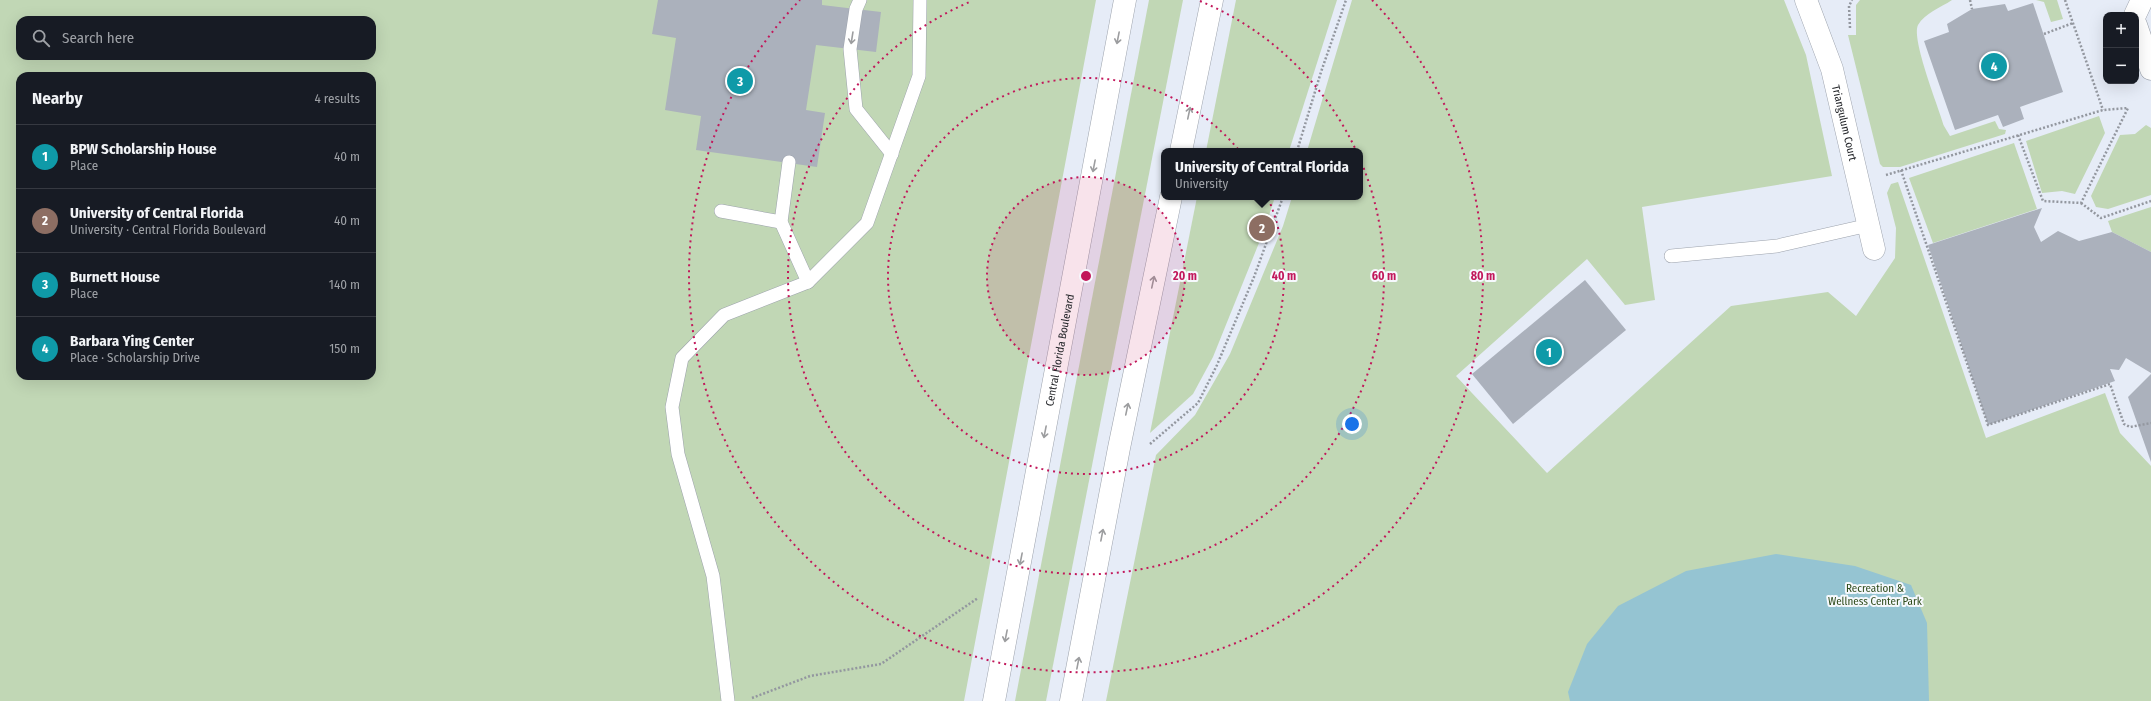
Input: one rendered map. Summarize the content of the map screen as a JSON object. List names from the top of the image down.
{
  "streets": {
    "street": ["Triangulum Court", "Central Florida Boulevard"]
  },
  "parks": ["Recreation & Wellness Center Park"],
  "page": {
    "map_buttons": ["+", "−"],
    "search": "Search here",
    "pins": [
      "4",
      "3",
      "2",
      "1"
    ],
    "heading": ["Nearby", "4 results"],
    "list": [
      {
        "mark": "1",
        "name": "BPW Scholarship House",
        "note": "Place",
        "value": "40 m"
      },
      {
        "mark": "2",
        "name": "University of Central Florida",
        "note": "University · Central Florida Boulevard",
        "value": "40 m"
      },
      {
        "mark": "3",
        "name": "Burnett House",
        "note": "Place",
        "value": "140 m"
      },
      {
        "mark": "4",
        "name": "Barbara Ying Center",
        "note": "Place · Scholarship Drive",
        "value": "150 m"
      }
    ],
    "popup": ["University of Central Florida", "University"]
  },
  "rings": [
    "20 m",
    "40 m",
    "60 m",
    "80 m"
  ]
}
